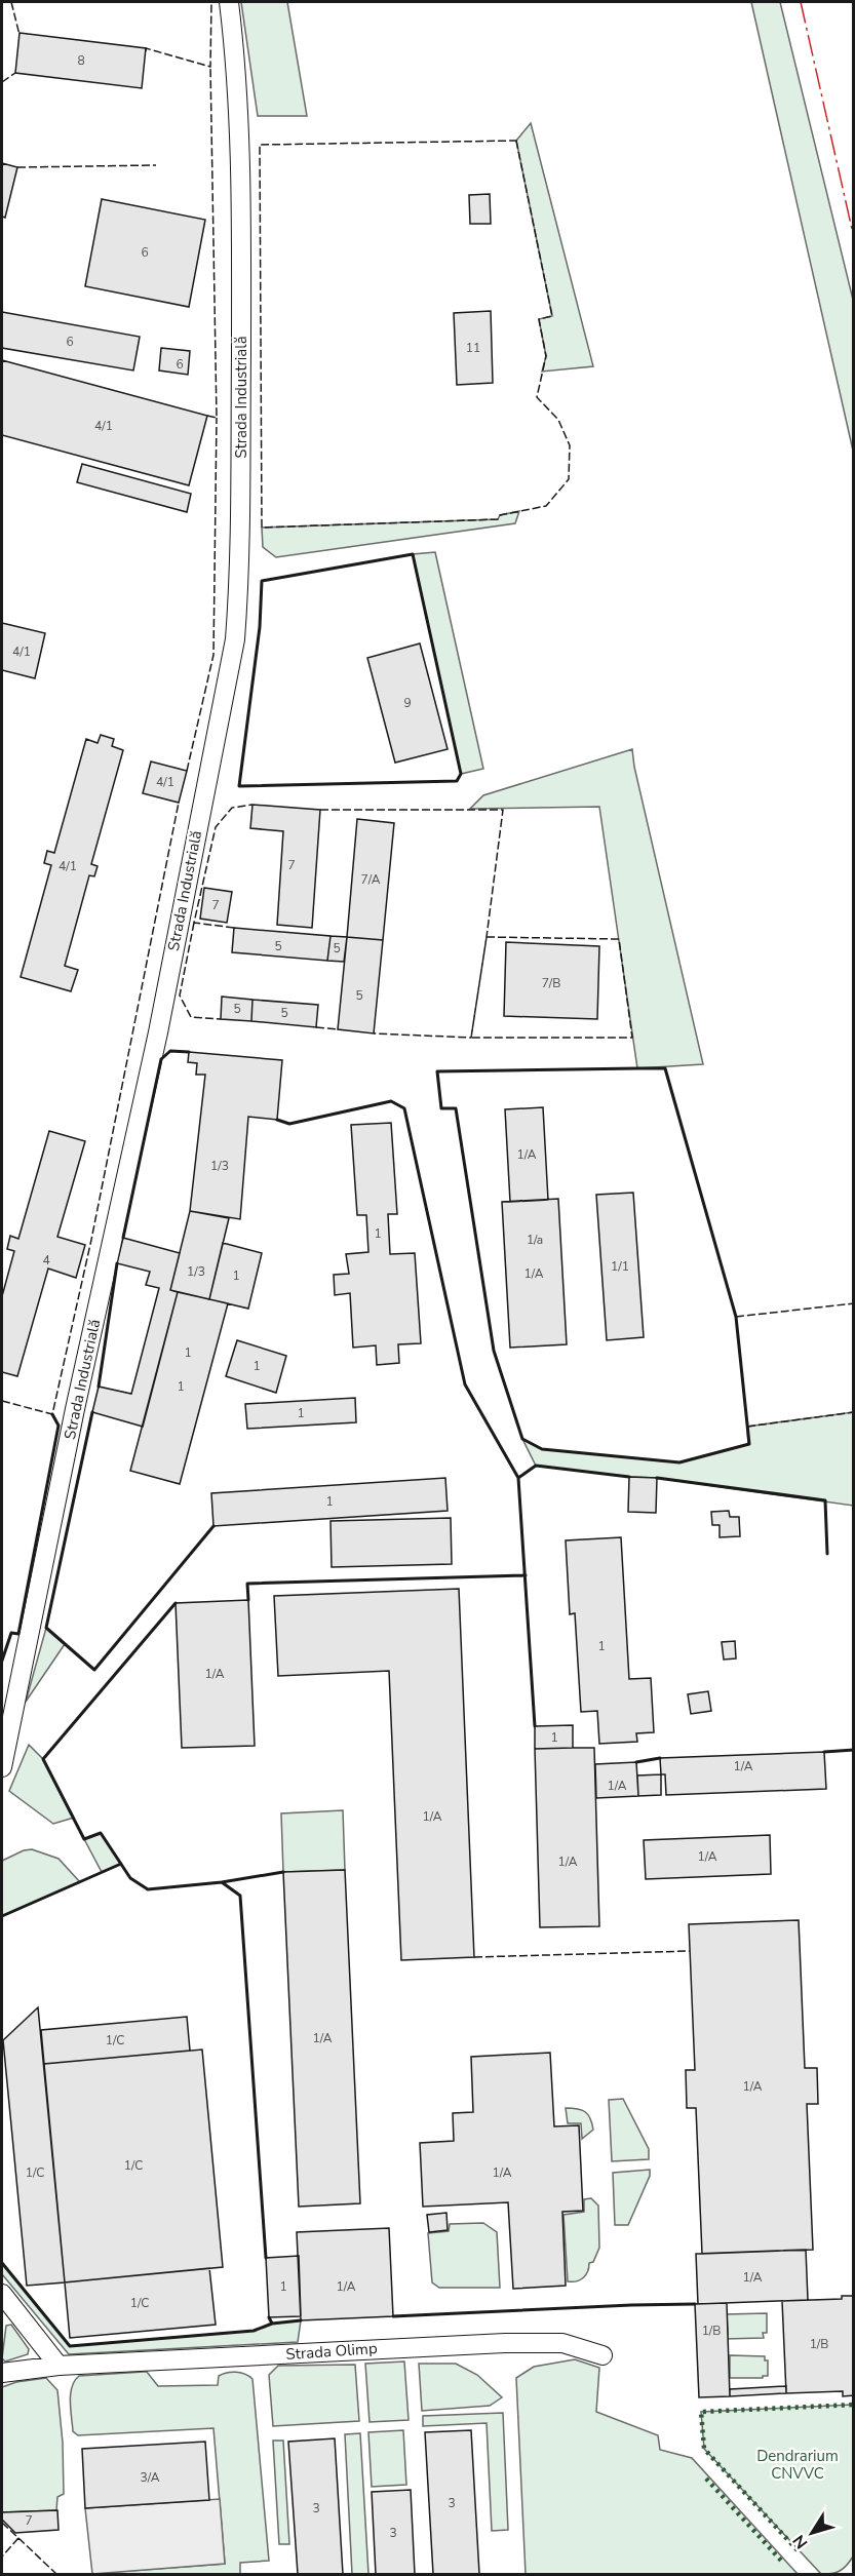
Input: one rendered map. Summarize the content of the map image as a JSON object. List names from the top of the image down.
{
  "streets": {
    "street": ["Strada Industrială", "Strada Olimp"]
  },
  "parks": ["Dendrarium CNVVC"],
  "house_numbers": [
    "8",
    "6",
    "6",
    "11",
    "6",
    "4/1",
    "4/1",
    "9",
    "4/1",
    "7",
    "4/1",
    "7/A",
    "7",
    "5",
    "5",
    "7/B",
    "5",
    "5",
    "5",
    "1/A",
    "1/3",
    "1",
    "1/a",
    "4",
    "1/1",
    "1/3",
    "1/A",
    "1",
    "1",
    "1",
    "1",
    "1",
    "1",
    "1",
    "1/A",
    "1",
    "1/A",
    "1/A",
    "1/A",
    "1/A",
    "1/A",
    "1/A",
    "1/C",
    "1/A",
    "1/C",
    "1/C",
    "1/A",
    "1/A",
    "1",
    "1/A",
    "1/C",
    "1/B",
    "1/B",
    "3/A",
    "3",
    "3",
    "7",
    "3"
  ],
  "north": "bottom left"
}
